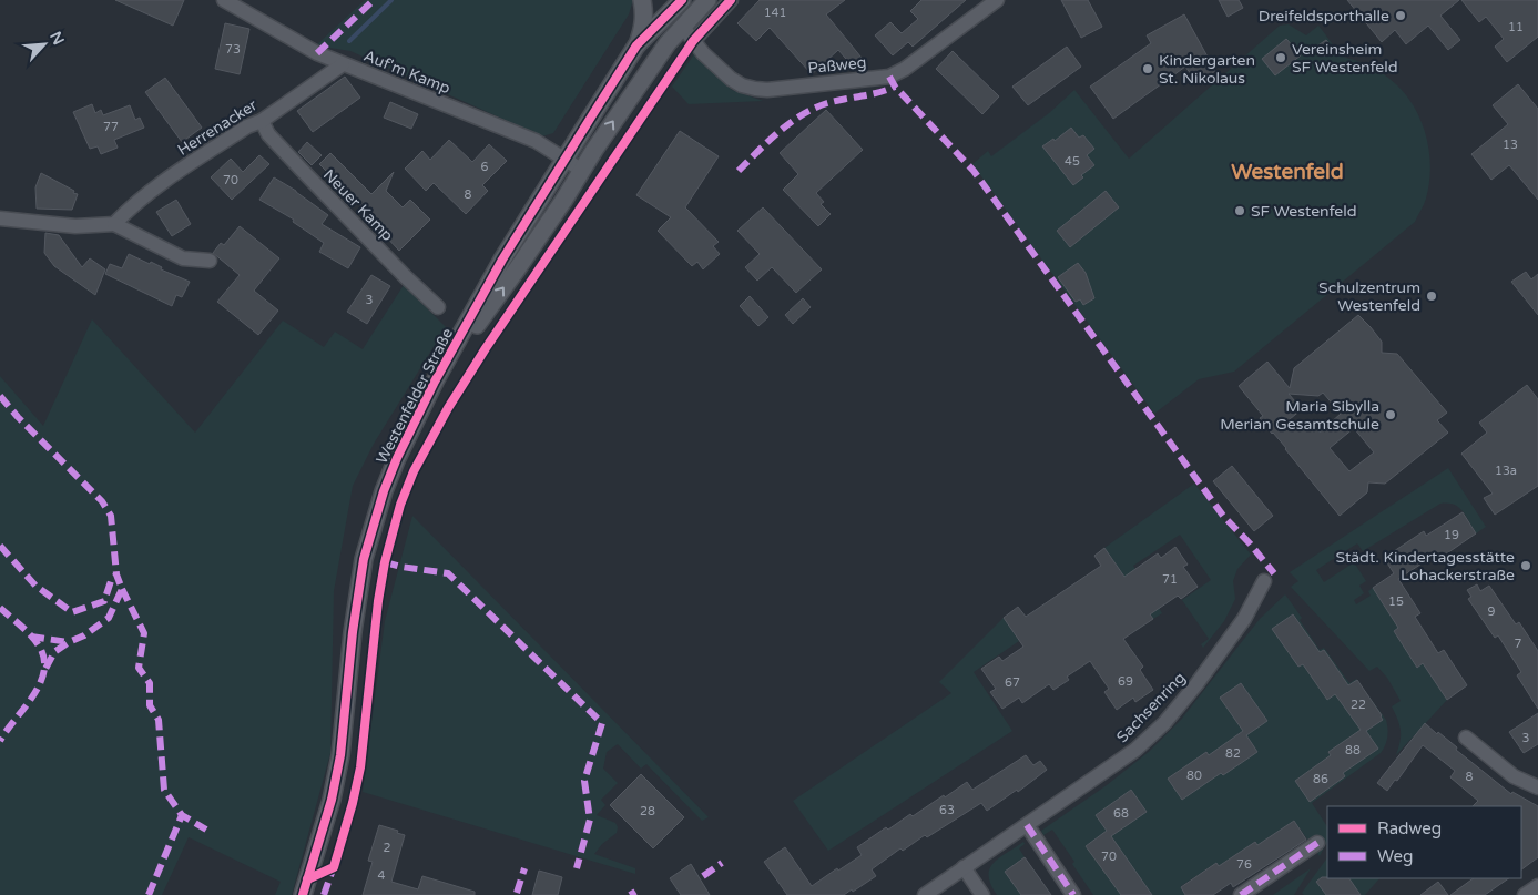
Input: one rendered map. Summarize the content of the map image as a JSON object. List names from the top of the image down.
{
  "streets": {
    "street": [
      "Paßweg",
      "Auf'm Kamp",
      "Herrenacker",
      "Neuer Kamp",
      "Westenfelder Straße",
      "Sachsenring"
    ]
  },
  "crossings": [
    ["Paßweg", "Westenfelder Straße"],
    ["Auf'm Kamp", "Herrenacker"],
    ["Auf'm Kamp", "Westenfelder Straße"],
    ["Herrenacker", "Neuer Kamp"]
  ],
  "districts": ["Westenfeld"],
  "places": [
    "Dreifeldsporthalle",
    "Vereinsheim SF Westenfeld",
    "Kindergarten St. Nikolaus",
    "SF Westenfeld",
    "Schulzentrum Westenfeld",
    "Maria Sibylla Merian Gesamtschule",
    "Städt. Kindertagesstätte Lohackerstraße"
  ],
  "house_numbers": [
    "141",
    "11",
    "73",
    "77",
    "13",
    "45",
    "6",
    "70",
    "8",
    "3",
    "13a",
    "19",
    "71",
    "15",
    "9",
    "7",
    "69",
    "67",
    "22",
    "3",
    "88",
    "82",
    "80",
    "8",
    "86",
    "63",
    "28",
    "68",
    "2",
    "70",
    "76",
    "4"
  ],
  "legend": ["Radweg", "Weg"],
  "north": "top right"
}
